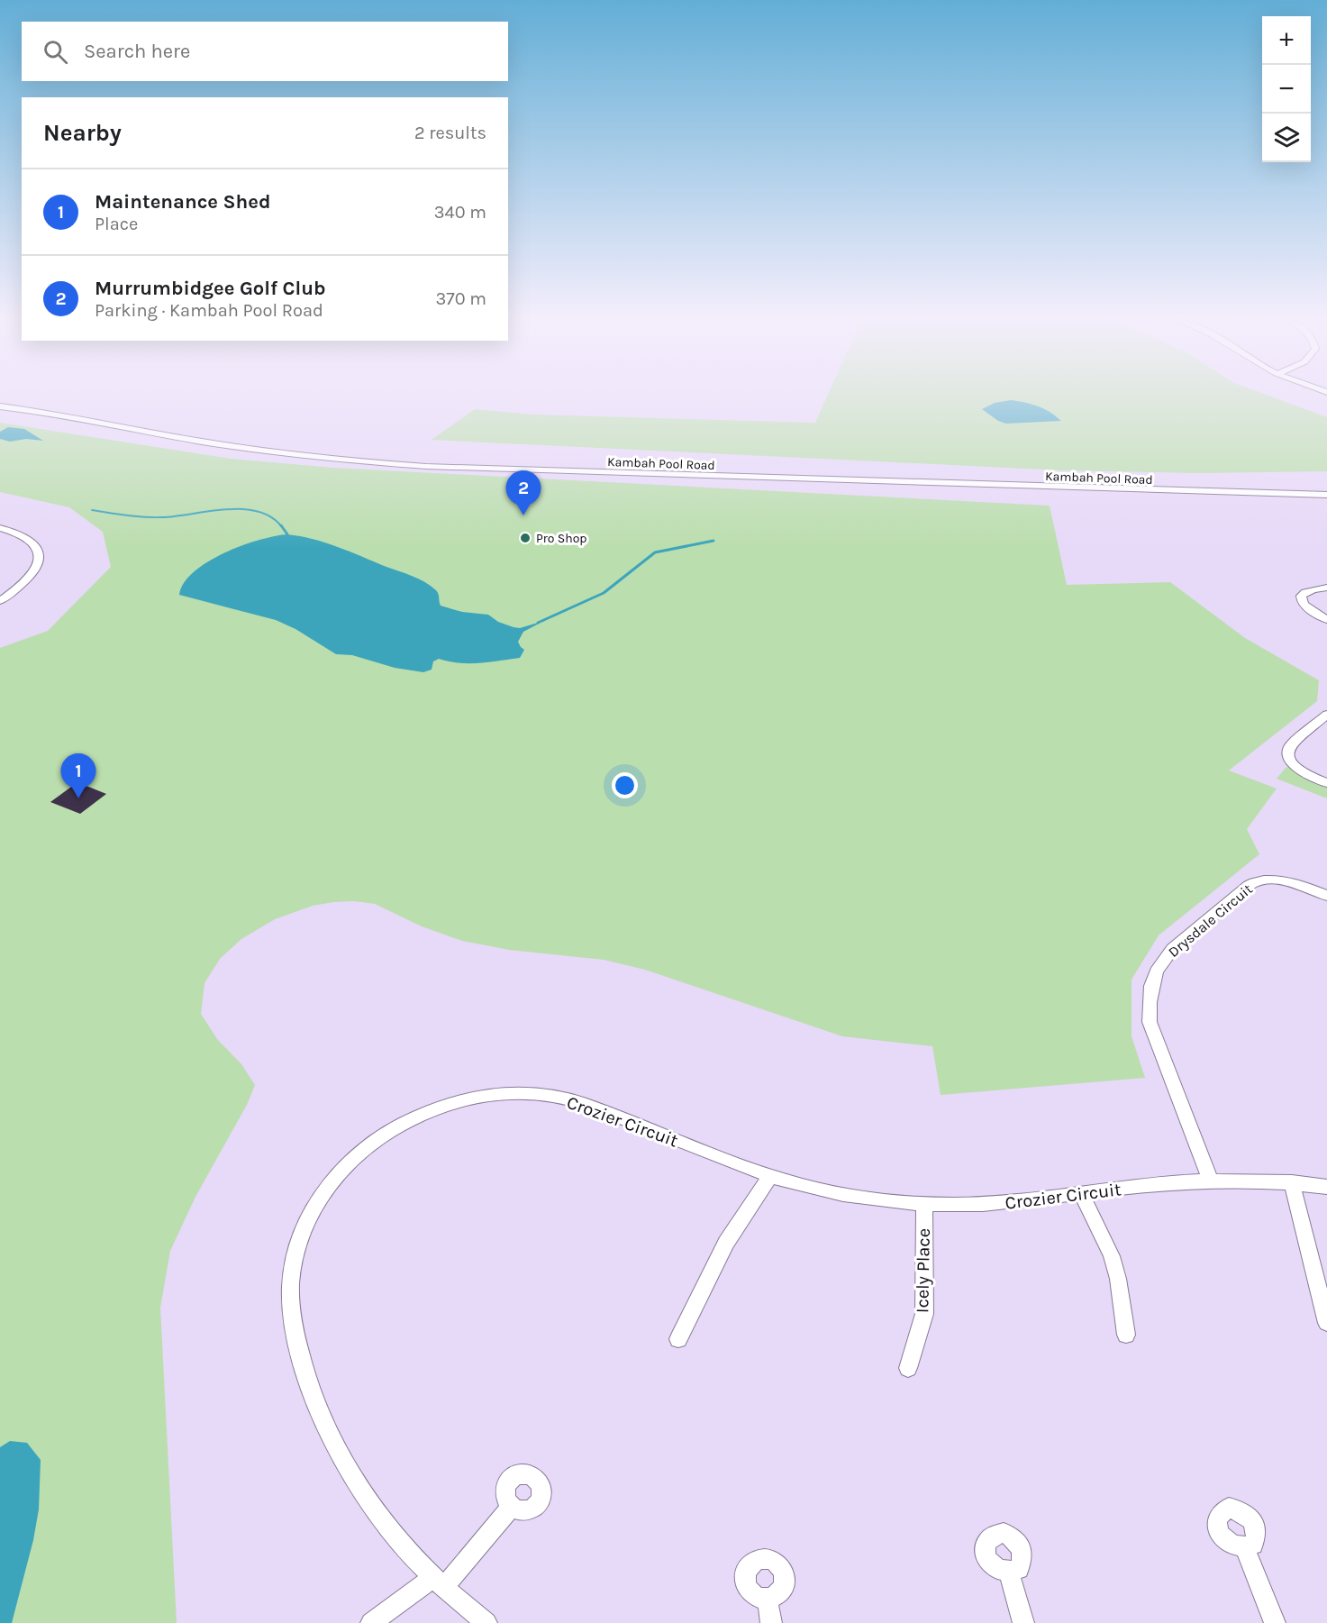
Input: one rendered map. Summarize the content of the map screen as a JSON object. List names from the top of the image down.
{
  "streets": {
    "street": [
      "Kambah Pool Road",
      "Drysdale Circuit",
      "Crozier Circuit",
      "Icely Place"
    ]
  },
  "crossings": [
    ["Drysdale Circuit", "Crozier Circuit"],
    ["Crozier Circuit", "Icely Place"]
  ],
  "places": ["Pro Shop"],
  "page": {
    "map_buttons": ["+", "−"],
    "search": "Search here",
    "heading": ["Nearby", "2 results"],
    "list": [
      {
        "mark": "1",
        "name": "Maintenance Shed",
        "note": "Place",
        "value": "340 m"
      },
      {
        "mark": "2",
        "name": "Murrumbidgee Golf Club",
        "note": "Parking · Kambah Pool Road",
        "value": "370 m"
      }
    ],
    "pins": ["2", "1"]
  }
}
